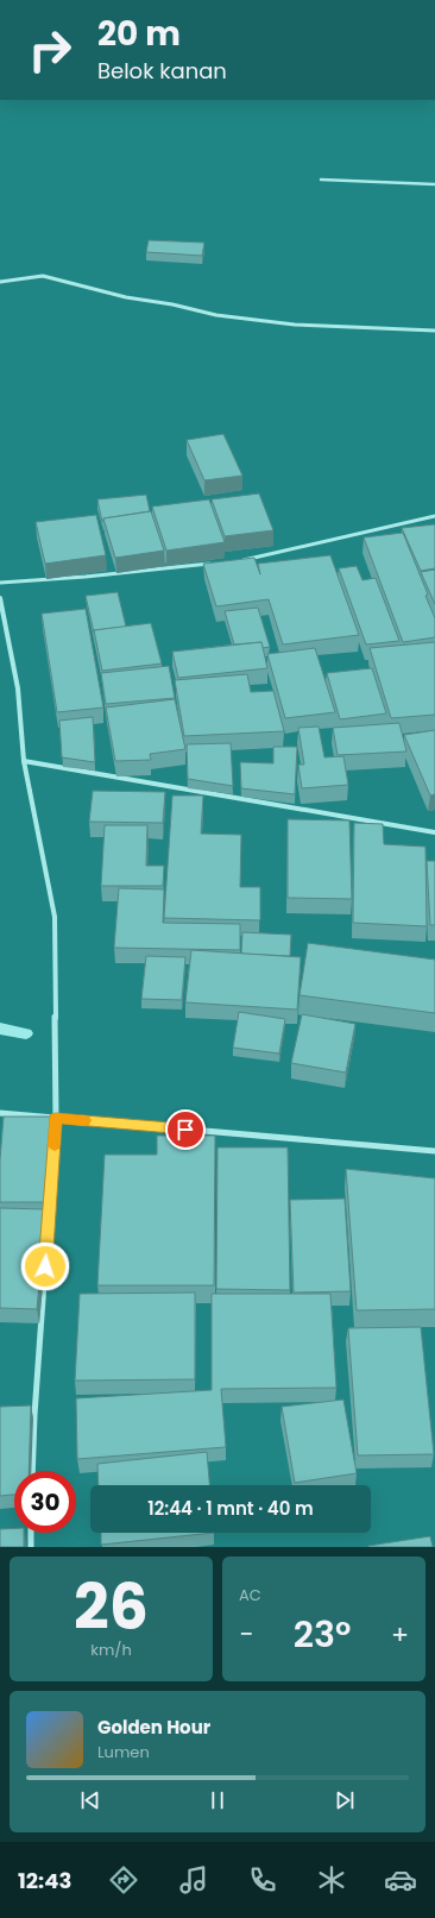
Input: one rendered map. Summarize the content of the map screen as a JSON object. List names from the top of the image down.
{
  "page": {
    "turn": ["20 m", "Belok kanan"],
    "limit": "30",
    "trip": "12:44 · 1 mnt · 40 m",
    "tile": [
      ["26", "km/h"],
      "AC"
    ],
    "heat": ["−", "23°", "+"],
    "song": ["Golden Hour", "Lumen"],
    "tabs": "12:43"
  }
}
